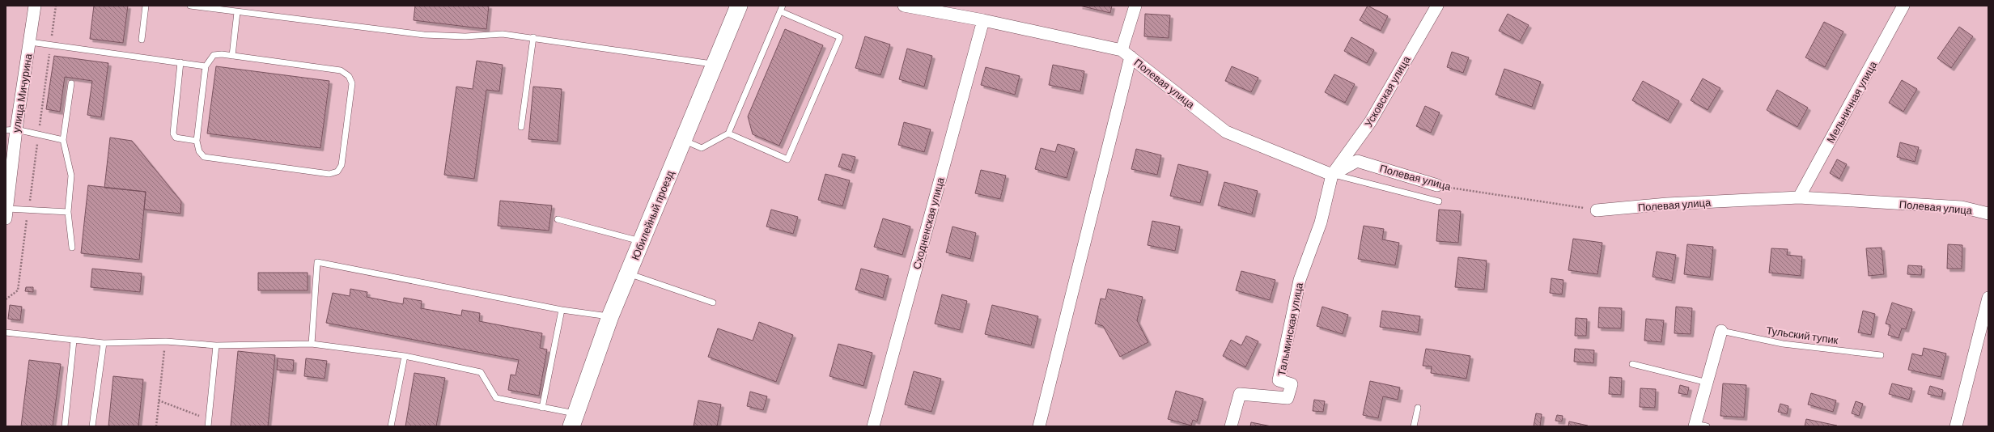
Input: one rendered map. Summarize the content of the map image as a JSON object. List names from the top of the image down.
{
  "streets": {
    "main road": ["Юбилейный проезд"],
    "street": [
      "Полевая улица",
      "Усковская улица",
      "улица Мичурина",
      "Мельничная улица",
      "Сходненская улица",
      "Тальминская улица"
    ],
    "lane": ["Тульский тупик"]
  },
  "crossings": [
    ["Полевая улица", "Усковская улица"],
    ["Полевая улица", "Мельничная улица"],
    ["Полевая улица", "Сходненская улица"],
    ["Полевая улица", "Тальминская улица"],
    ["Усковская улица", "Тальминская улица"]
  ]
}
